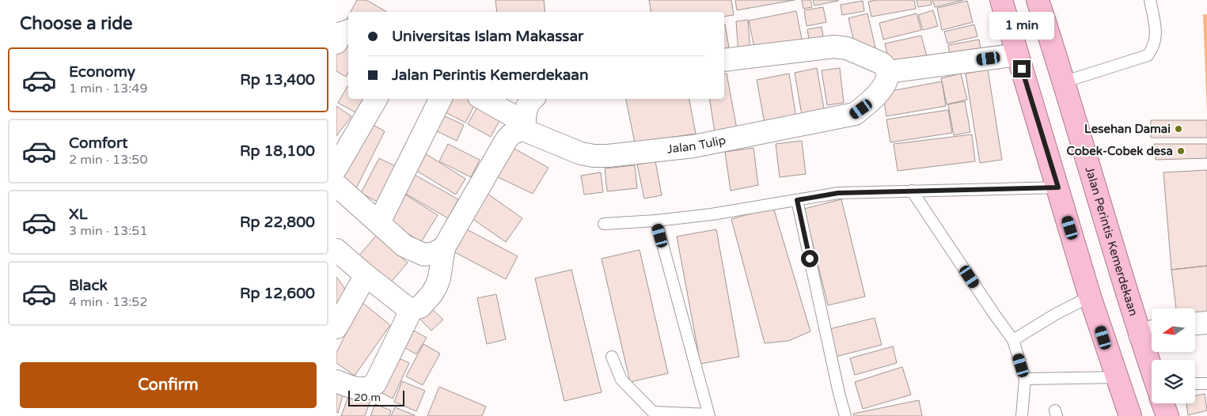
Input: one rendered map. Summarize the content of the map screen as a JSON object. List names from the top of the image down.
{
  "streets": {
    "highway": ["Jalan Perintis Kemerdekaan"],
    "street": ["Jalan Tulip"]
  },
  "places": ["Lesehan Damai", "Cobek-Cobek desa"],
  "scale_bar": "20 m",
  "north": "left",
  "page": {
    "heading": "Choose a ride",
    "bubble": "1 min",
    "banner": ["Universitas Islam Makassar", "Jalan Perintis Kemerdekaan"],
    "list": [
      {
        "name": "Economy",
        "note": "1 min · 13:49",
        "value": "Rp 13,400"
      },
      {
        "name": "Comfort",
        "note": "2 min · 13:50",
        "value": "Rp 18,100"
      },
      {
        "name": "XL",
        "note": "3 min · 13:51",
        "value": "Rp 22,800"
      },
      {
        "name": "Black",
        "note": "4 min · 13:52",
        "value": "Rp 12,600"
      }
    ],
    "buttons": "Confirm",
    "scale": "20 m"
  }
}
